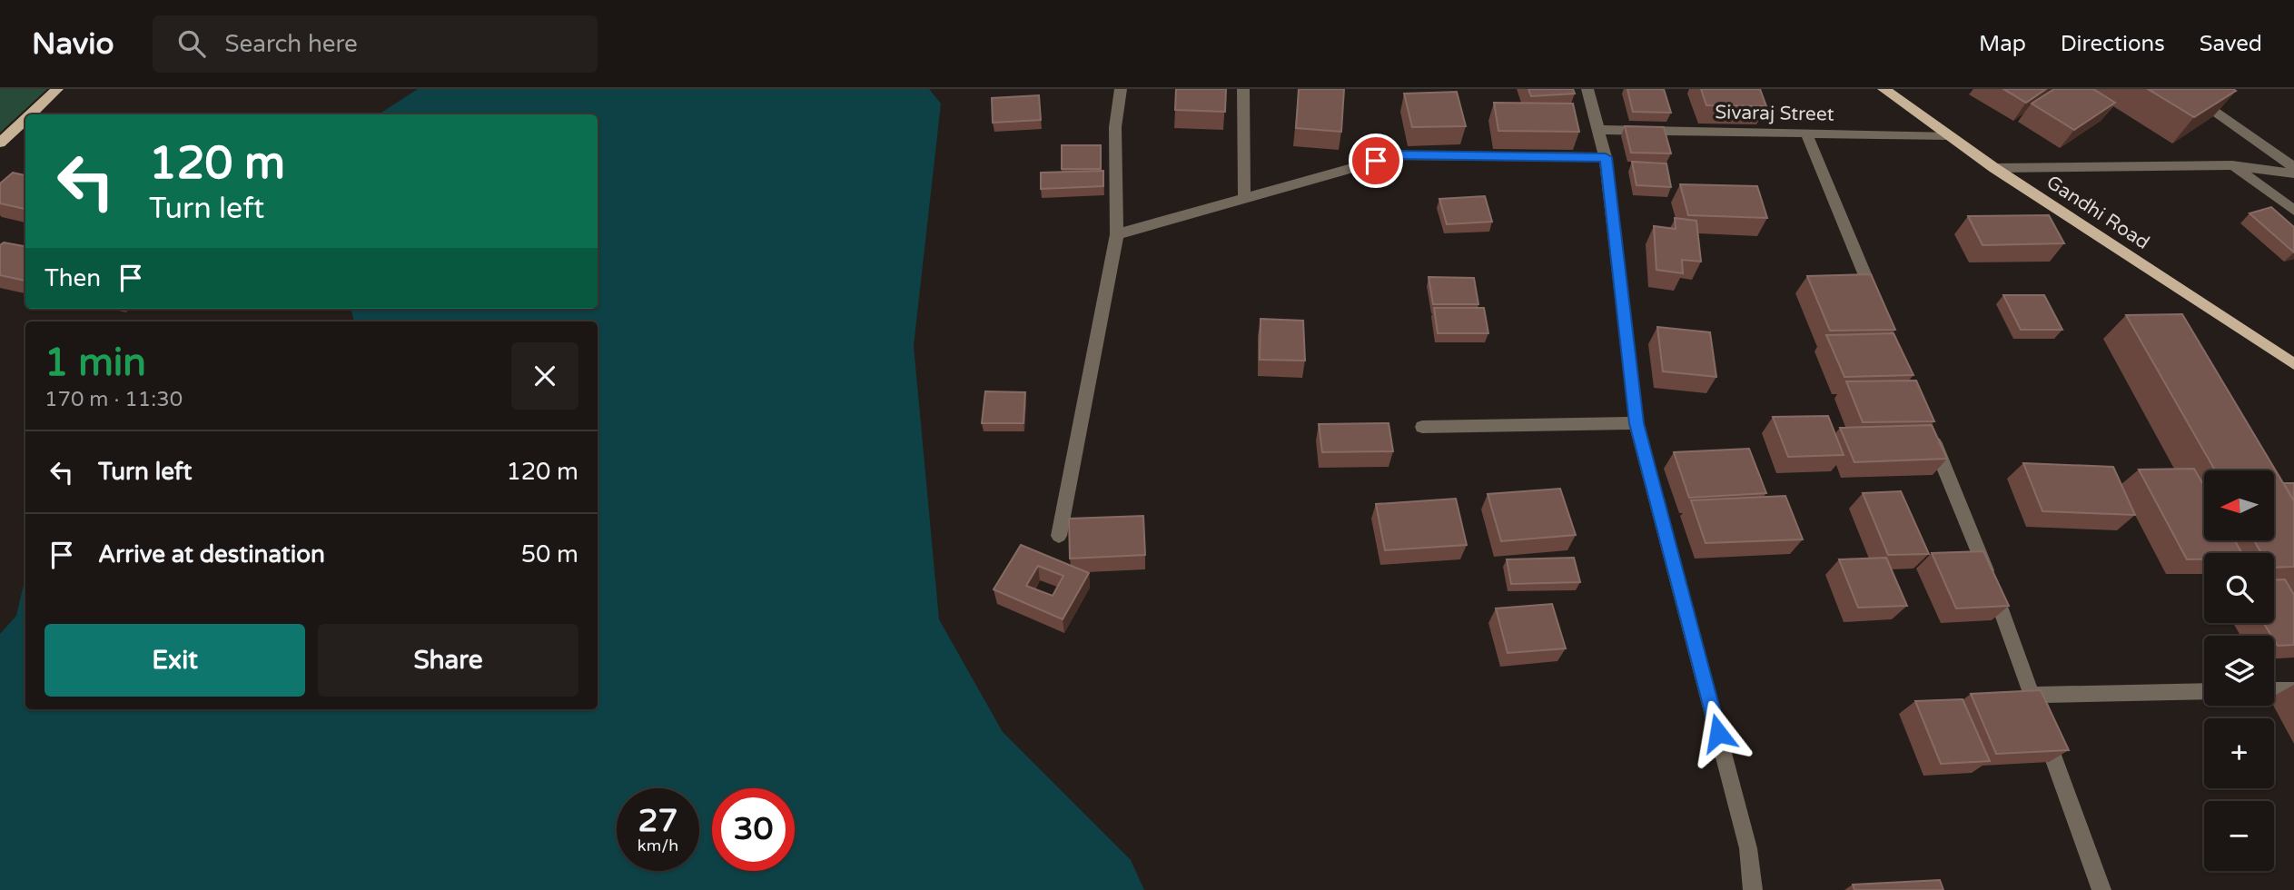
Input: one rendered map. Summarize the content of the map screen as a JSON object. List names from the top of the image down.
{
  "streets": {
    "main road": ["Gandhi Road"],
    "street": ["Sivaraj Street"]
  },
  "crossings": [
    ["Sivaraj Street", "Gandhi Road"]
  ],
  "north": "left",
  "page": {
    "header": "Navio",
    "search": "Search here",
    "nav": ["Map", "Directions", "Saved"],
    "turn": ["120 m", "Turn left"],
    "then": "Then",
    "heading": ["1 min", "170 m · 11:30"],
    "list": [
      {
        "name": "Turn left",
        "value": "120 m"
      },
      {
        "name": "Arrive at destination",
        "value": "50 m"
      }
    ],
    "map_buttons": ["+", "−"],
    "buttons": ["Exit", "Share"],
    "speed": "27 km/h",
    "limit": "30"
  }
}
